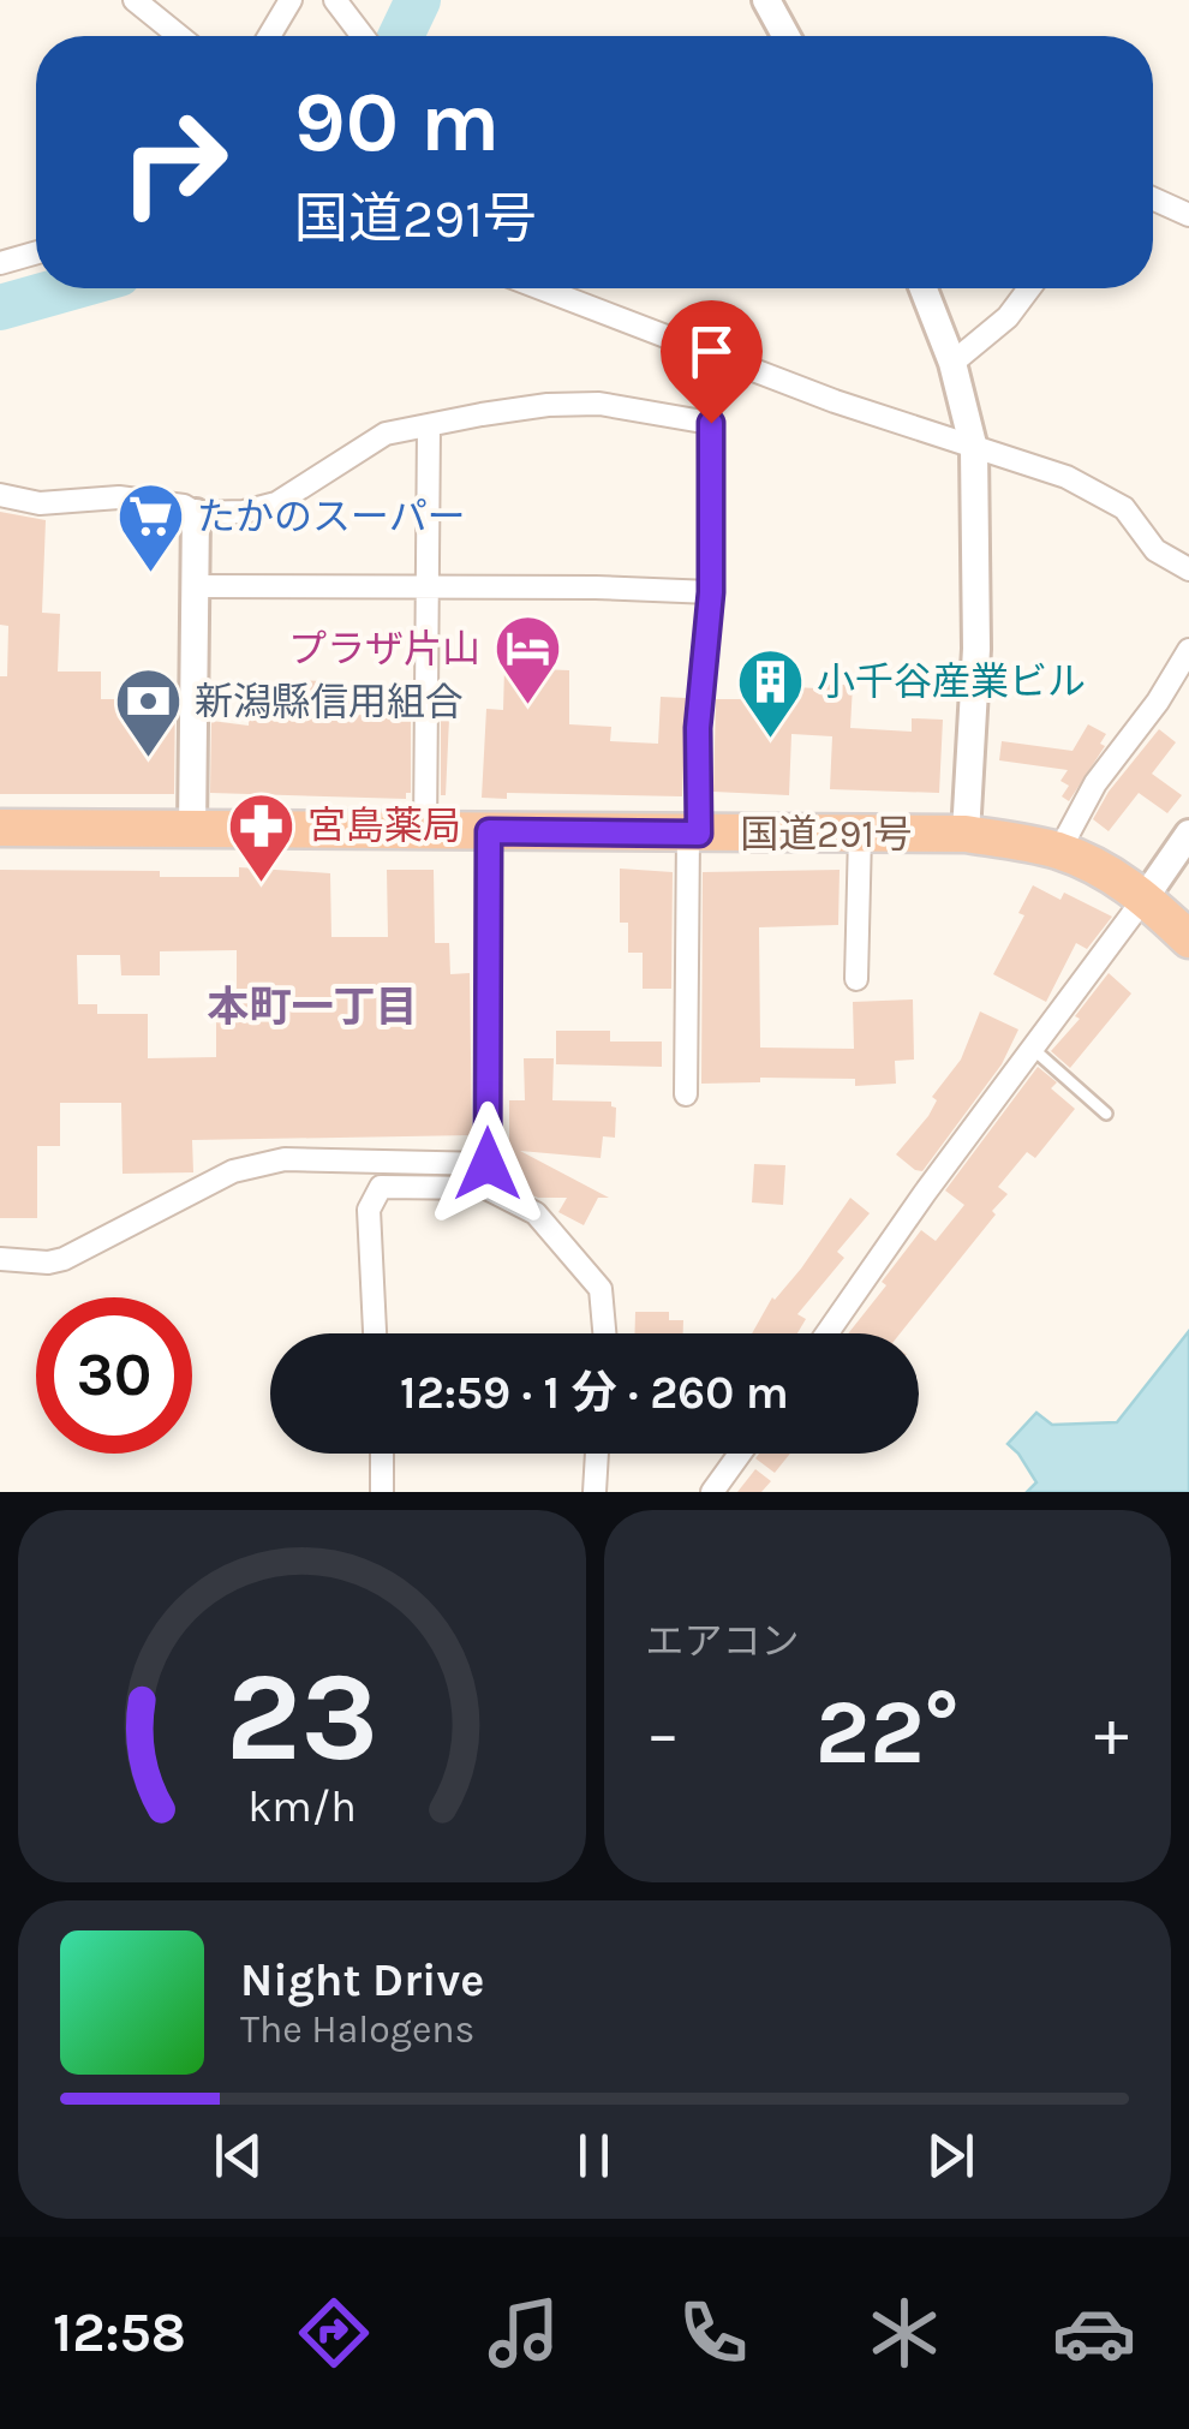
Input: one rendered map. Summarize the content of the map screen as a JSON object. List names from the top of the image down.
{
  "streets": {
    "highway": ["国道291号"]
  },
  "districts": ["本町一丁目"],
  "places": {
    "supermarket": ["たかのスーパー"],
    "hotel": ["プラザ片山"],
    "building": ["小千谷産業ビル"],
    "bank": ["新潟縣信用組合"],
    "pharmacy": ["宮島薬局"]
  },
  "page": {
    "turn": ["90 m", "国道291号"],
    "limit": "30",
    "trip": "12:59 · 1 分 · 260 m",
    "tile": "エアコン",
    "heat": ["−", "22°", "+"],
    "song": ["Night Drive", "The Halogens"],
    "tabs": "12:58",
    "gauge": ["23", "km/h"]
  }
}
